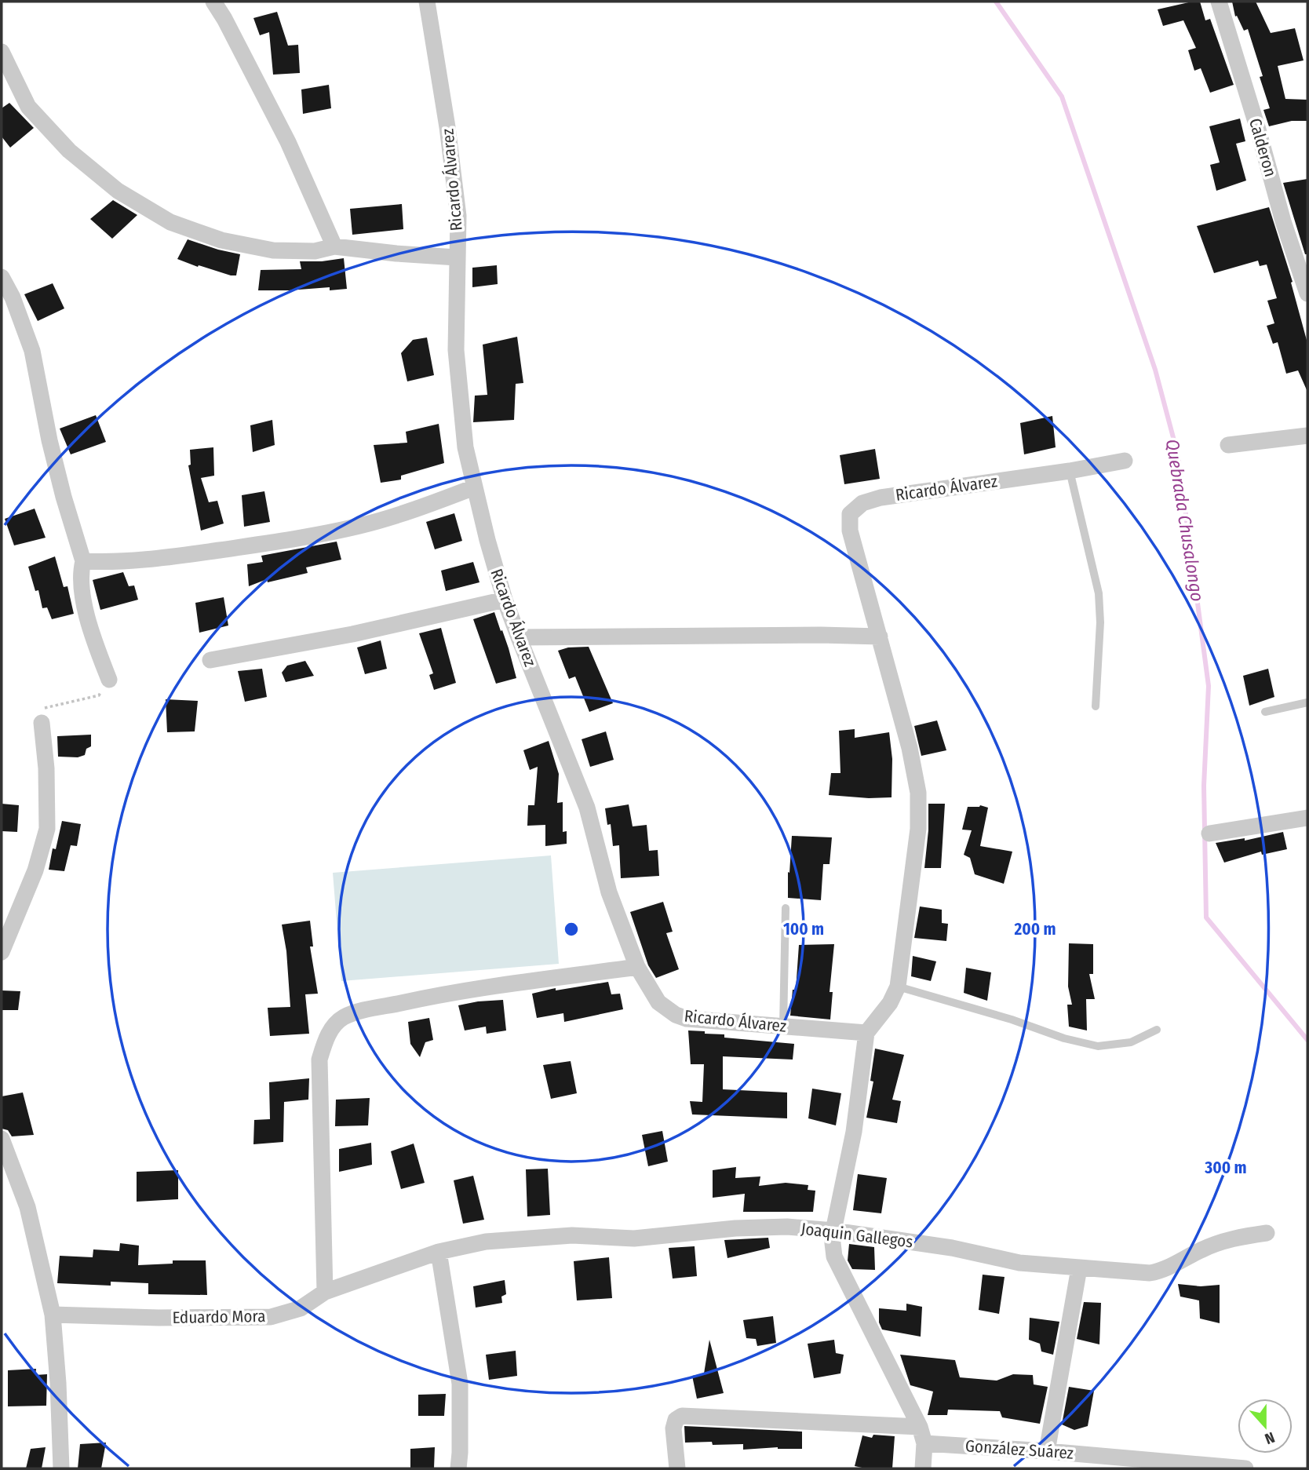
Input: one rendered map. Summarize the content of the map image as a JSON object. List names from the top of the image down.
{
  "streets": {
    "street": [
      "Calderon",
      "Ricardo Álvarez",
      "Joaquin Gallegos",
      "Eduardo Mora",
      "González Suárez"
    ]
  },
  "crossings": [
    ["Joaquin Gallegos", "Eduardo Mora"]
  ],
  "water": ["Quebrada Chusalongo"],
  "north": "bottom",
  "rings": ["100 m", "200 m", "300 m"]
}
